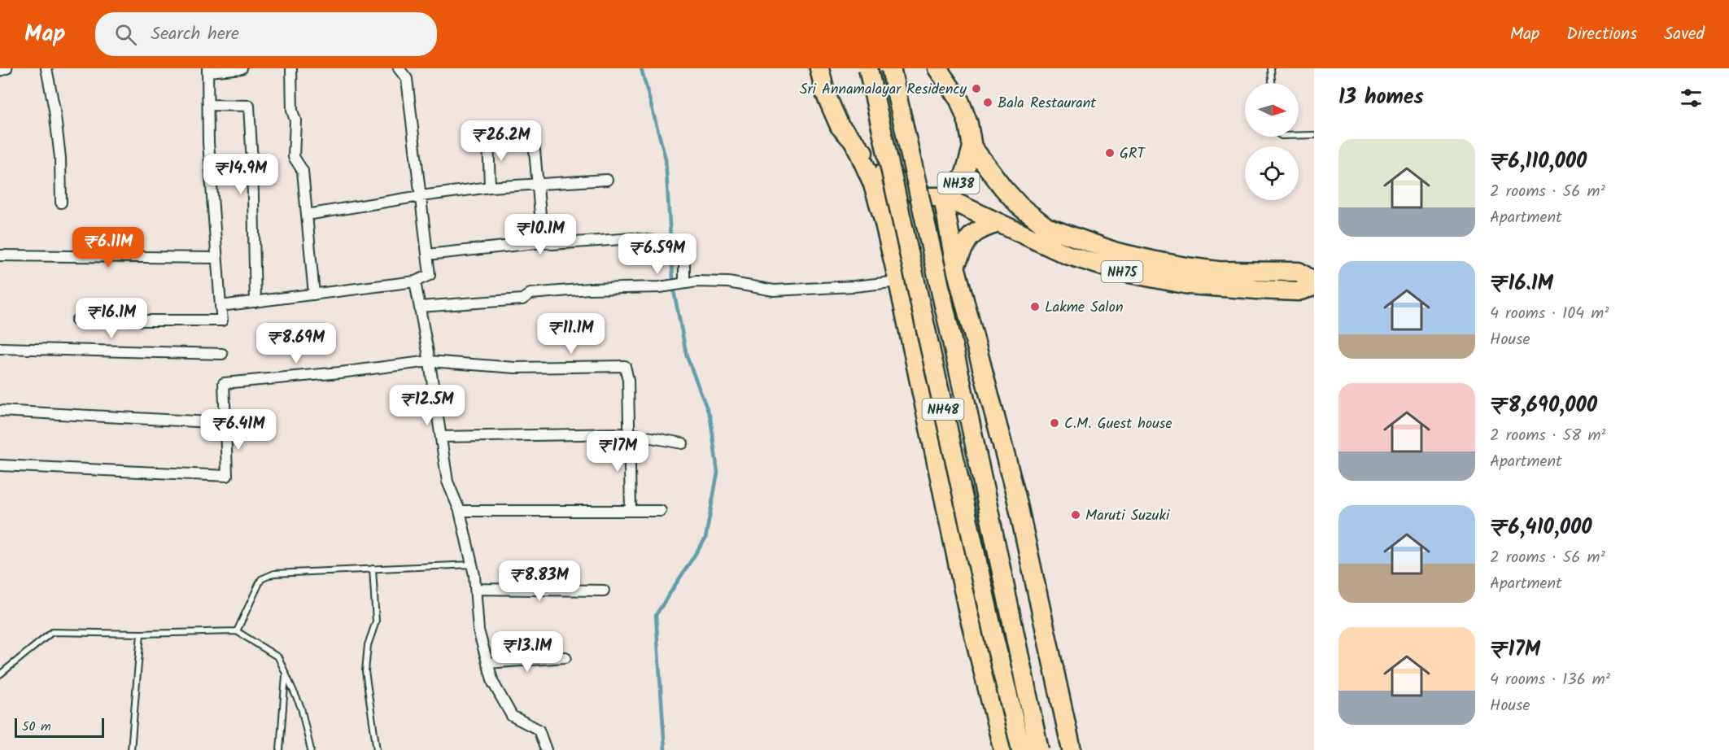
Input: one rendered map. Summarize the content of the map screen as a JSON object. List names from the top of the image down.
{
  "streets": {
    "highway": ["NH38", "NH75", "NH48"]
  },
  "crossings": [
    ["NH38", "NH75"]
  ],
  "places": [
    "Sri Annamalayar Residency",
    "Bala Restaurant",
    "GRT",
    "Lakme Salon",
    "C.M. Guest house",
    "Maruti Suzuki"
  ],
  "scale_bar": "50 m",
  "north": "right",
  "page": {
    "header": "Map",
    "search": "Search here",
    "nav": ["Map", "Directions", "Saved"],
    "heading": "13 homes",
    "price": [
      "₹26.2M",
      "₹14.9M",
      "₹10.1M",
      "₹6.11M",
      "₹6.59M",
      "₹16.1M",
      "₹11.1M",
      "₹8.69M",
      "₹12.5M",
      "₹6.41M",
      "₹17M",
      "₹8.83M",
      "₹13.1M"
    ],
    "list": [
      {
        "name": "₹6,110,000",
        "note": "2 rooms · 56 m² · Apartment"
      },
      {
        "name": "₹16.1M",
        "note": "4 rooms · 104 m² · House"
      },
      {
        "name": "₹8,690,000",
        "note": "2 rooms · 58 m² · Apartment"
      },
      {
        "name": "₹6,410,000",
        "note": "2 rooms · 56 m² · Apartment"
      },
      {
        "name": "₹17M",
        "note": "4 rooms · 136 m² · House"
      }
    ],
    "scale": "50 m"
  }
}
